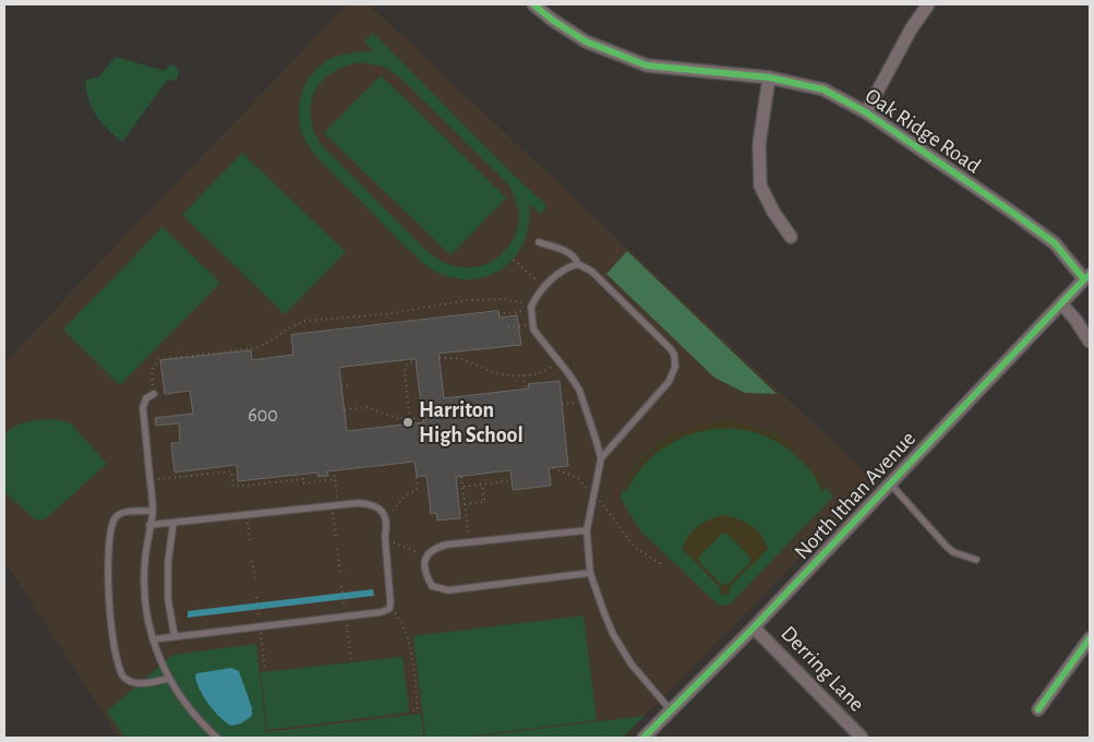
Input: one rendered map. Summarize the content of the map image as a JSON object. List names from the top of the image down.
{
  "streets": {
    "street": ["Oak Ridge Road", "North Ithan Avenue", "Derring Lane"]
  },
  "crossings": [
    ["Oak Ridge Road", "North Ithan Avenue"],
    ["North Ithan Avenue", "Derring Lane"]
  ],
  "places": ["Harriton High School"],
  "house_numbers": ["600"]
}
